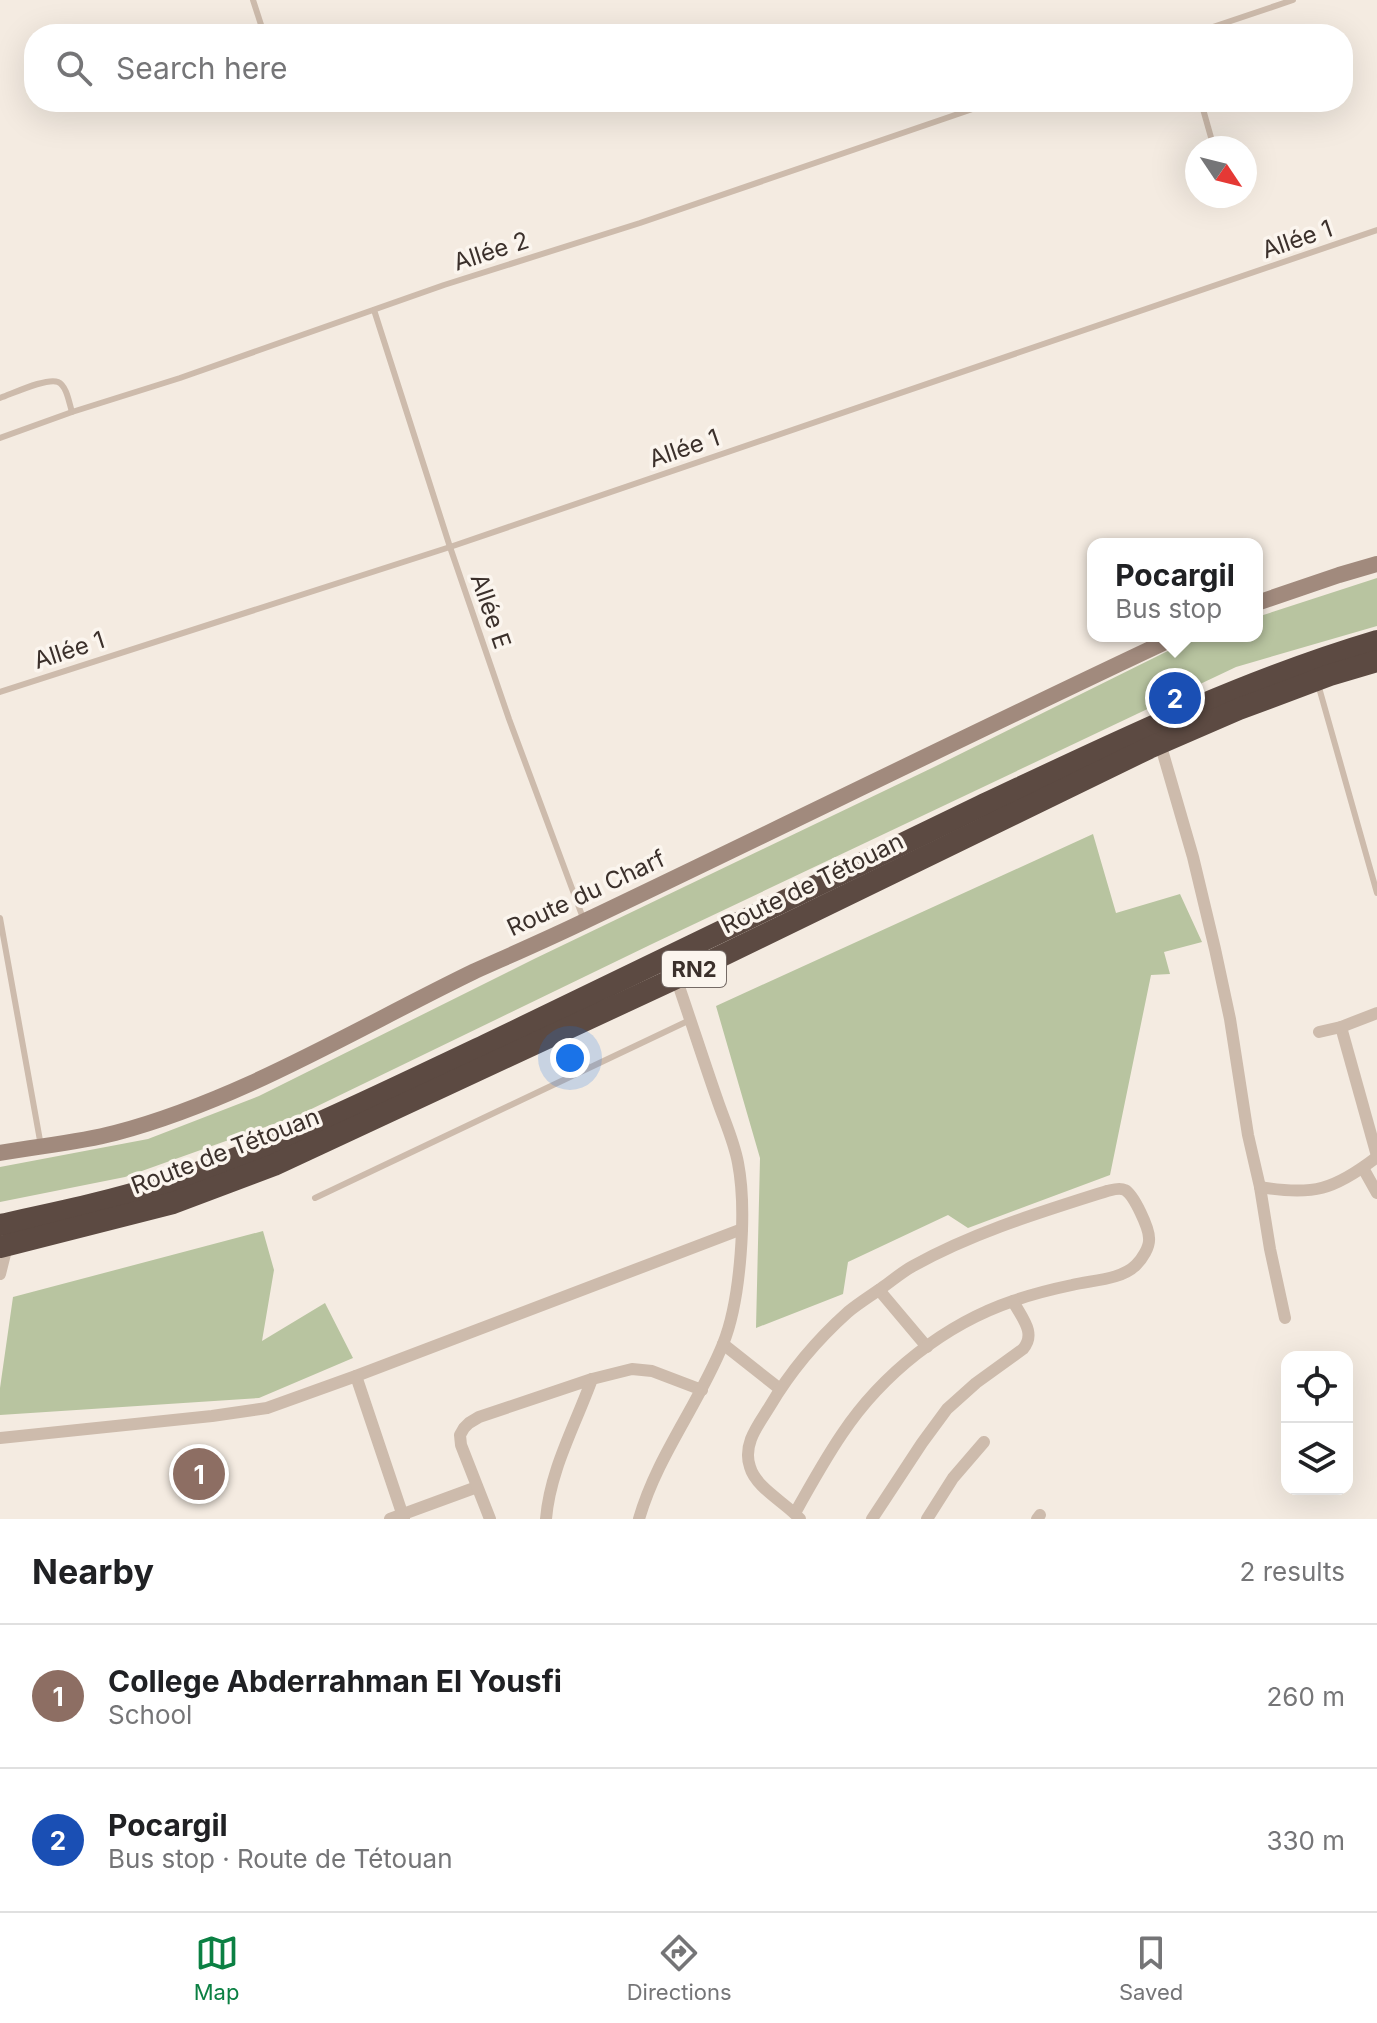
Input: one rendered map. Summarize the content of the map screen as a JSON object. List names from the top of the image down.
{
  "streets": {
    "highway": ["Route de Tétouan", "RN2"],
    "street": ["Route du Charf"],
    "lane": ["Allée 1", "Allée 2", "Allée E"]
  },
  "crossings": [
    ["Allée 1", "Allée E"],
    ["Allée 2", "Allée E"],
    ["Allée E", "Route du Charf"]
  ],
  "north": "bottom right",
  "page": {
    "search": "Search here",
    "popup": ["Pocargil", "Bus stop"],
    "pins": ["2", "1"],
    "heading": ["Nearby", "2 results"],
    "list": [
      {
        "mark": "1",
        "name": "College Abderrahman El Yousfi",
        "note": "School",
        "value": "260 m"
      },
      {
        "mark": "2",
        "name": "Pocargil",
        "note": "Bus stop · Route de Tétouan",
        "value": "330 m"
      }
    ],
    "nav": ["Map", "Directions", "Saved"]
  }
}
